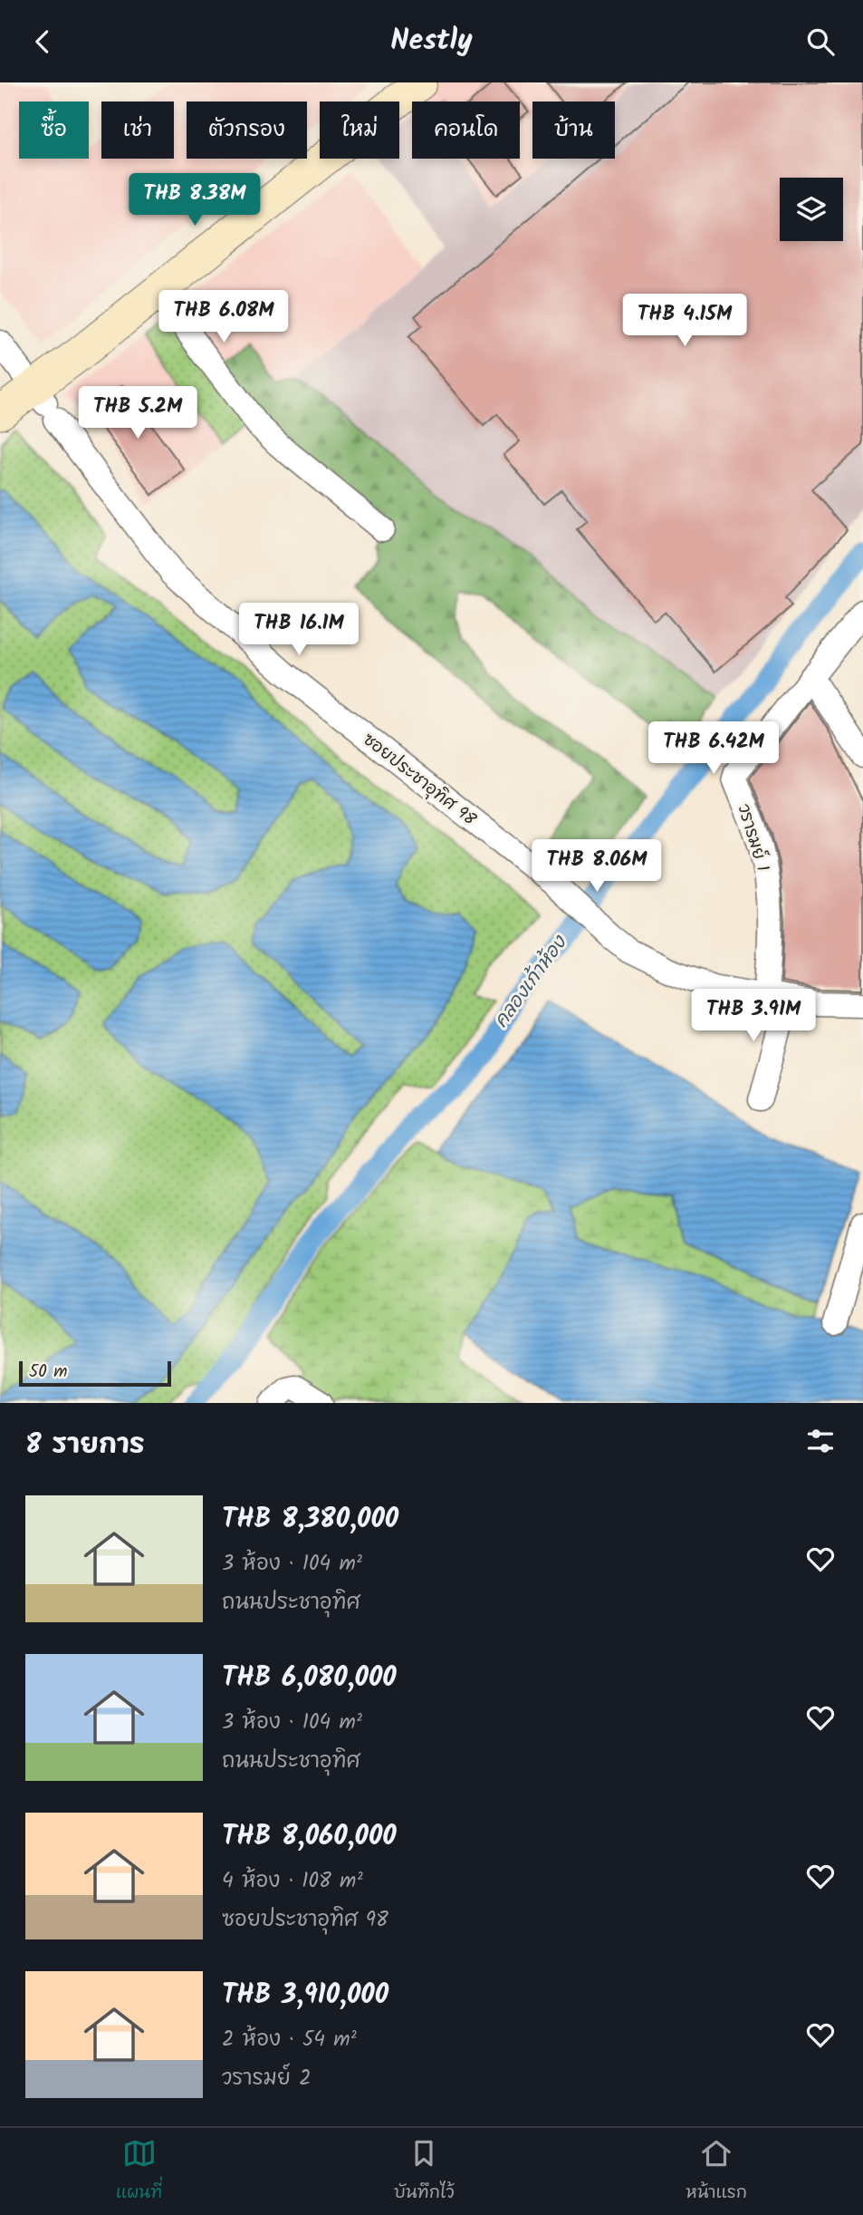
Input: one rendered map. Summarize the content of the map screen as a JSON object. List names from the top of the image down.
{
  "streets": {
    "street": ["ซอยประชาอุทิศ 98", "วรารมย์ 1"]
  },
  "crossings": [
    ["ซอยประชาอุทิศ 98", "วรารมย์ 1"]
  ],
  "water": ["คลองเก้าห้อง"],
  "scale_bar": "50 m",
  "page": {
    "header": "Nestly",
    "chip": [
      "ซื้อ",
      "เช่า",
      "ตัวกรอง",
      "ใหม่",
      "คอนโด",
      "บ้าน"
    ],
    "price": [
      "THB 8.38M",
      "THB 6.08M",
      "THB 4.15M",
      "THB 5.2M",
      "THB 16.1M",
      "THB 6.42M",
      "THB 8.06M",
      "THB 3.91M"
    ],
    "scale": "50 m",
    "heading": "8 รายการ",
    "list": [
      {
        "name": "THB 8,380,000",
        "note": "3 ห้อง · 104 m² · ถนนประชาอุทิศ"
      },
      {
        "name": "THB 6,080,000",
        "note": "3 ห้อง · 104 m² · ถนนประชาอุทิศ"
      },
      {
        "name": "THB 8,060,000",
        "note": "4 ห้อง · 108 m² · ซอยประชาอุทิศ 98"
      },
      {
        "name": "THB 3,910,000",
        "note": "2 ห้อง · 54 m² · วรารมย์ 2"
      }
    ],
    "tabs": ["แผนที่", "บันทึกไว้", "หน้าแรก"]
  }
}
